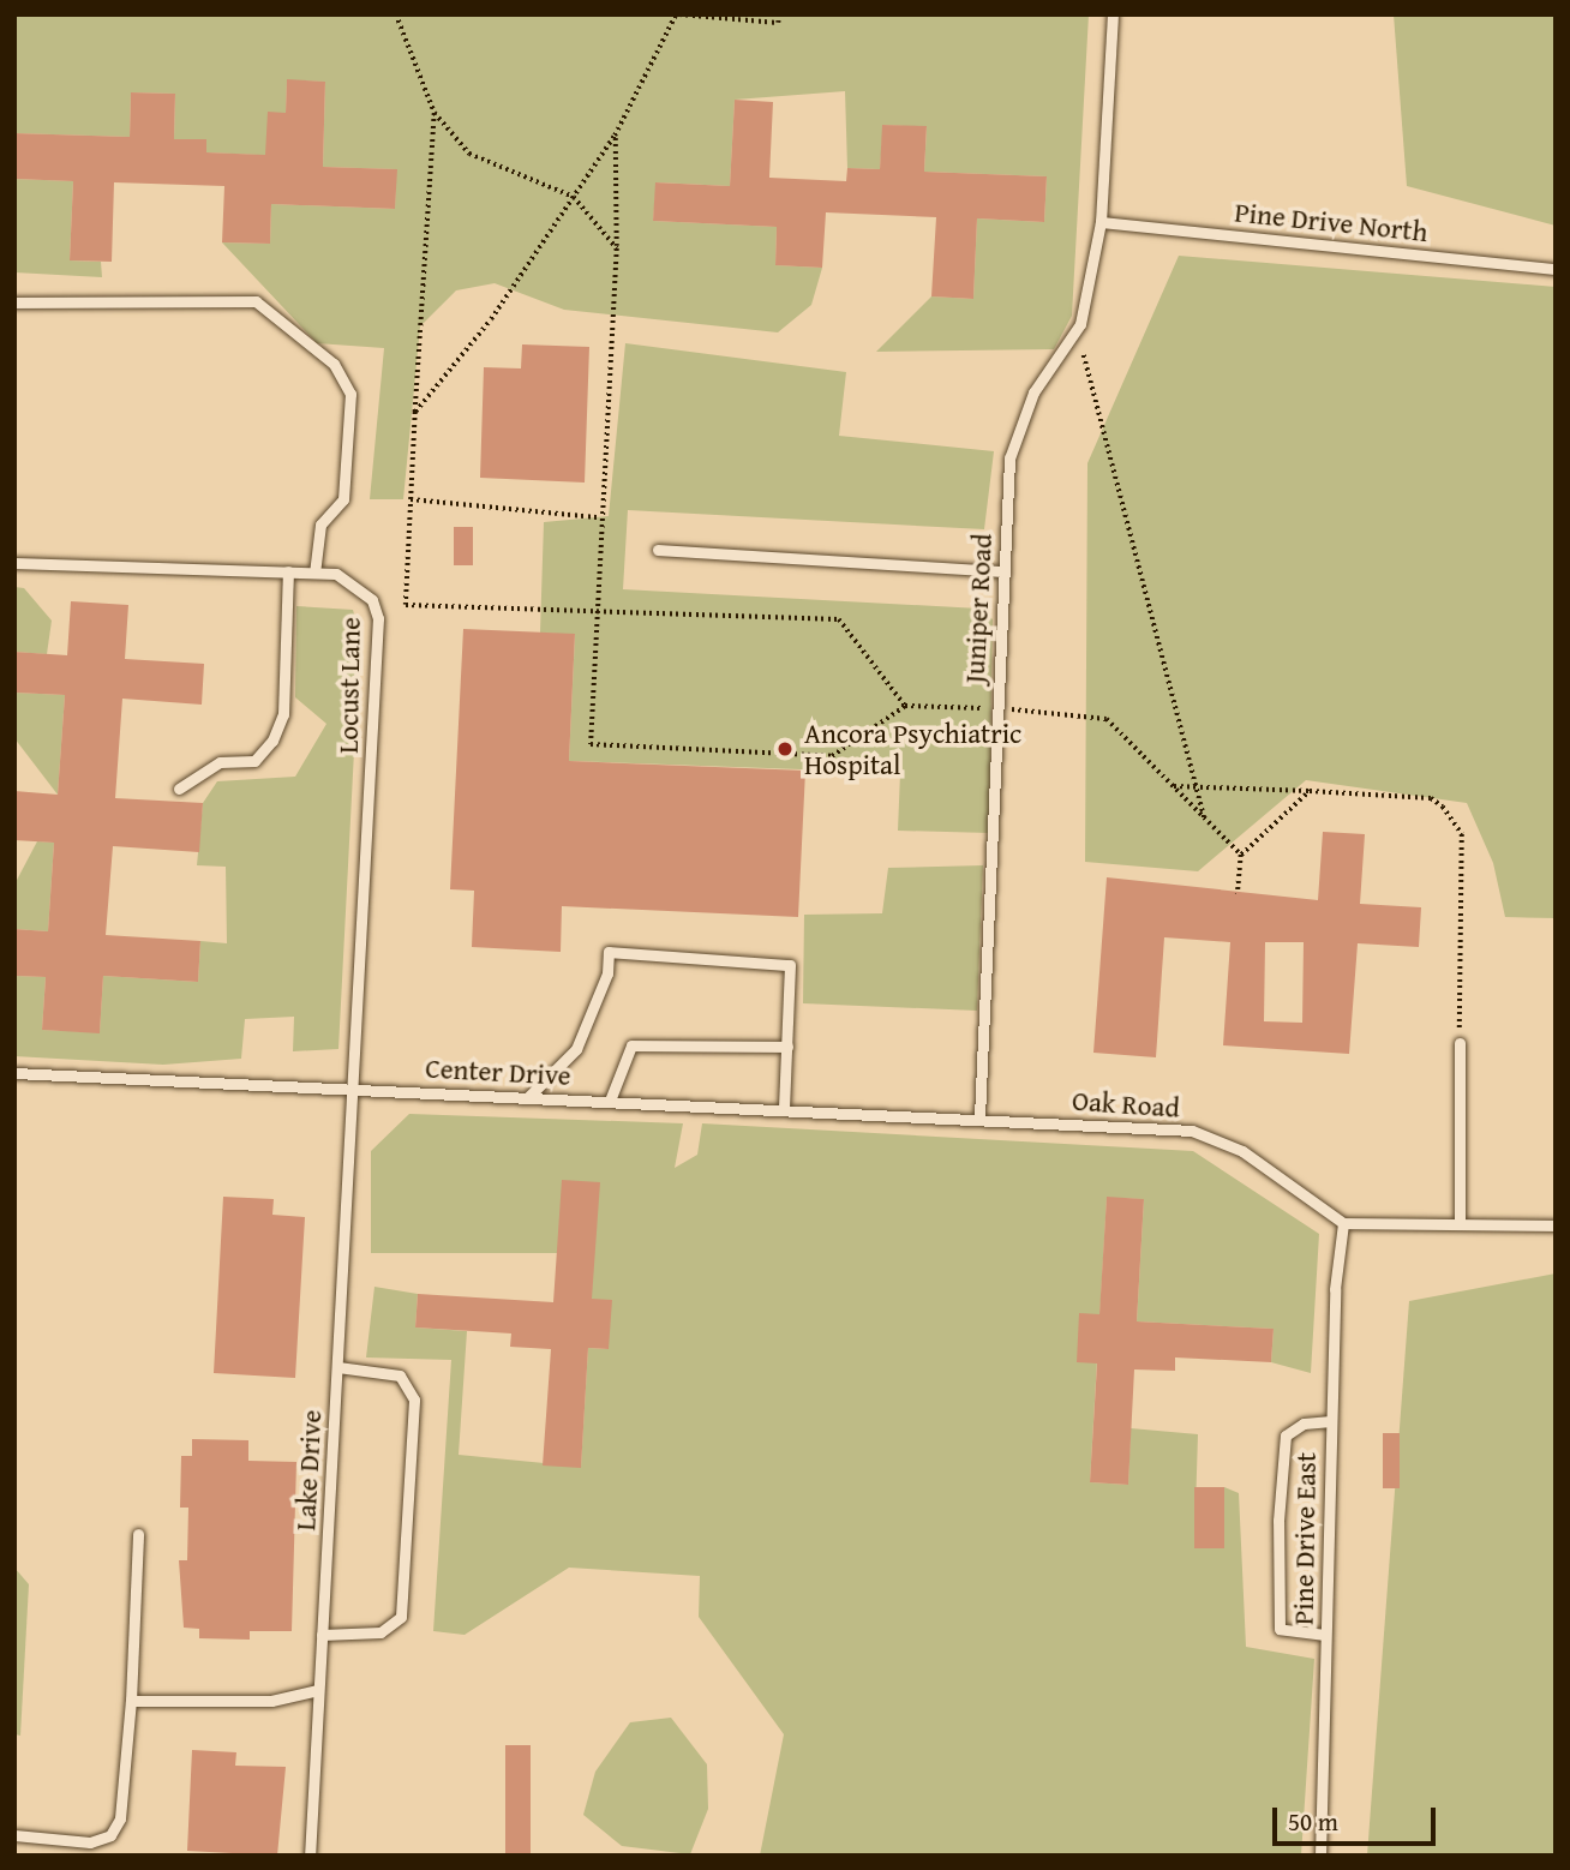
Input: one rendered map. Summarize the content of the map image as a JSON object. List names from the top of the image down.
{
  "streets": {
    "lane": [
      "Pine Drive North",
      "Juniper Road",
      "Locust Lane",
      "Center Drive",
      "Oak Road",
      "Lake Drive",
      "Pine Drive East"
    ]
  },
  "crossings": [
    ["Pine Drive North", "Juniper Road"],
    ["Juniper Road", "Center Drive"],
    ["Juniper Road", "Oak Road"],
    ["Locust Lane", "Center Drive"],
    ["Locust Lane", "Lake Drive"],
    ["Center Drive", "Oak Road"],
    ["Center Drive", "Lake Drive"],
    ["Oak Road", "Pine Drive East"]
  ],
  "places": ["Ancora Psychiatric Hospital"],
  "scale_bar": "50 m"
}
